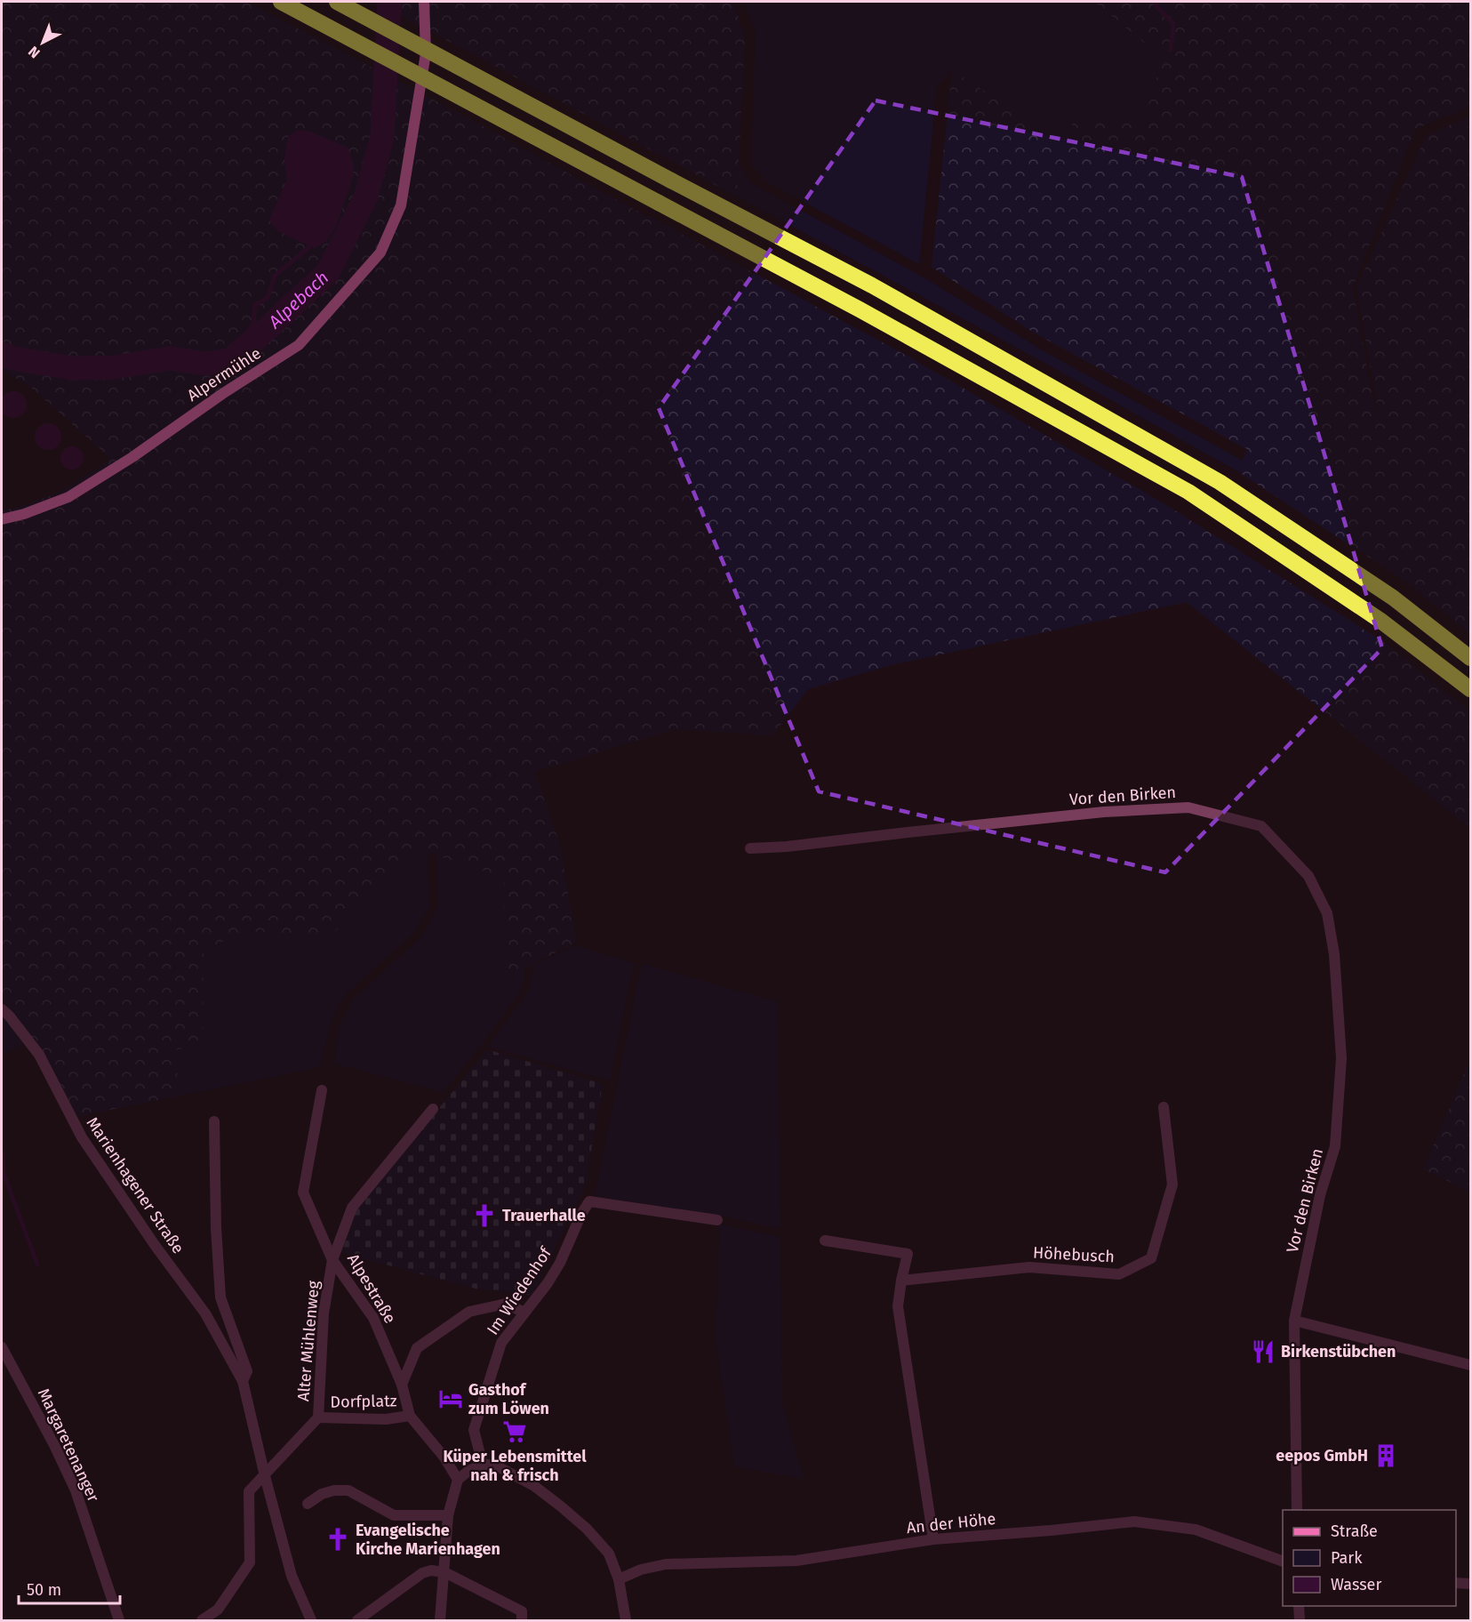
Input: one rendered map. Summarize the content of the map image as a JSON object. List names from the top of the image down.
{
  "streets": {
    "main road": ["Alpermühle"],
    "street": [
      "Vor den Birken",
      "Marienhagener Straße",
      "Höhebusch",
      "Alpestraße",
      "Im Wiedenhof",
      "Alter Mühlenweg",
      "Dorfplatz",
      "Margaretenanger",
      "An der Höhe"
    ]
  },
  "crossings": [
    ["Marienhagener Straße", "Alter Mühlenweg"],
    ["Alpestraße", "Alter Mühlenweg"],
    ["Alpestraße", "Dorfplatz"],
    ["Im Wiedenhof", "Dorfplatz"],
    ["Alter Mühlenweg", "Dorfplatz"]
  ],
  "water": ["Alpebach"],
  "places": {
    "church": ["Trauerhalle", "Evangelische Kirche Marienhagen"],
    "restaurant": ["Birkenstübchen"],
    "hotel": ["Gasthof zum Löwen"],
    "supermarket": ["Küper Lebensmittel nah & frisch"],
    "building": ["eepos GmbH"]
  },
  "legend": ["Straße", "Park", "Wasser"],
  "scale_bar": "50 m",
  "north": "bottom left"
}
